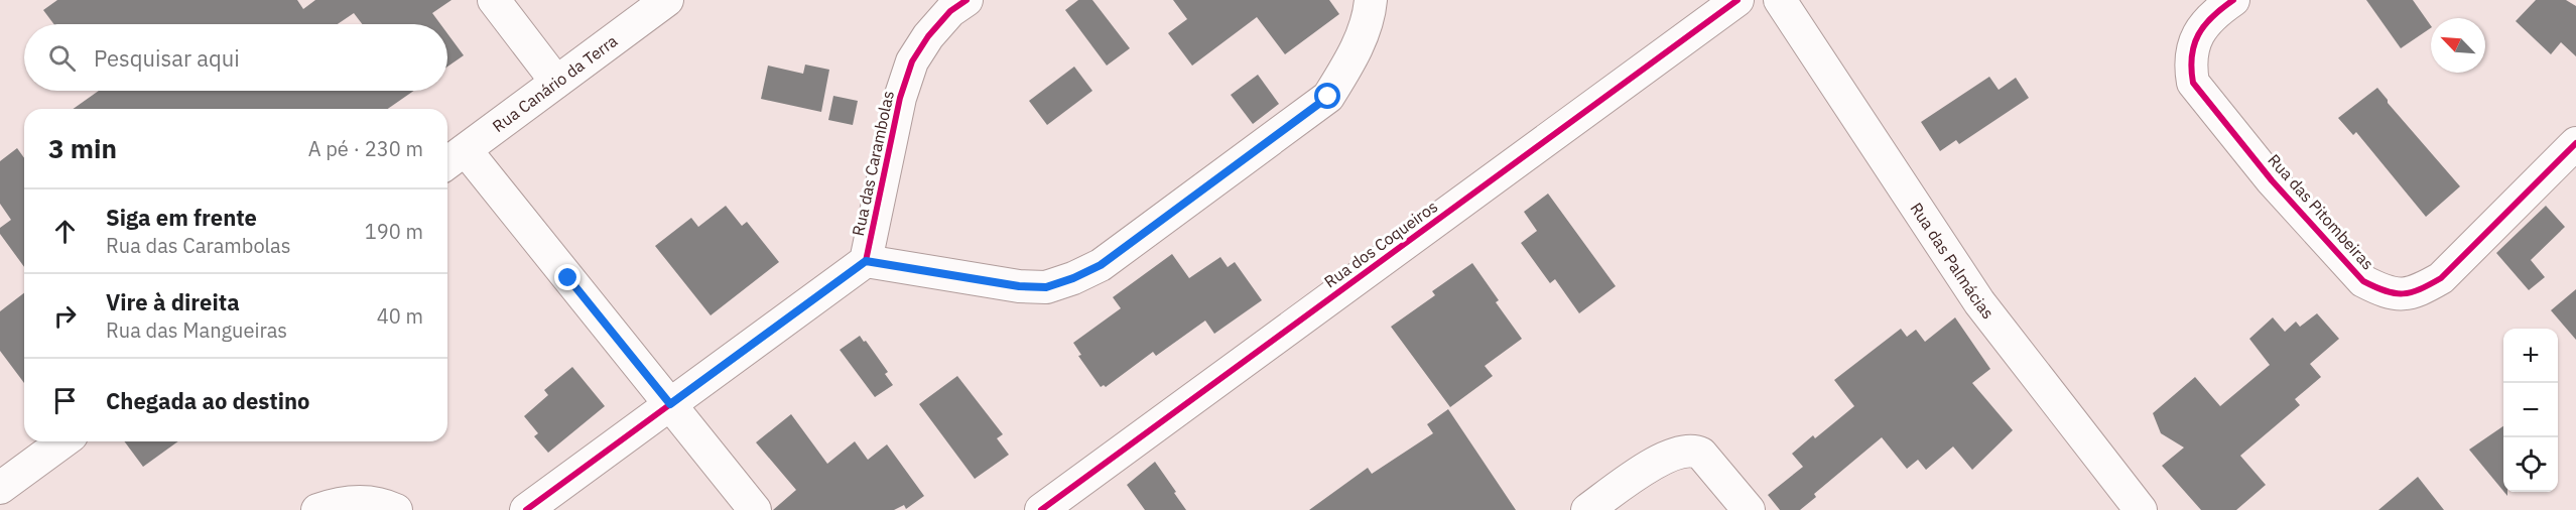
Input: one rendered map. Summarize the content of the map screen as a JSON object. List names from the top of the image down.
{
  "streets": {
    "street": [
      "Rua Canário da Terra",
      "Rua das Carambolas",
      "Rua das Pitombeiras",
      "Rua dos Coqueiros",
      "Rua das Palmácias"
    ]
  },
  "north": "top left",
  "page": {
    "search": "Pesquisar aqui",
    "heading": ["3 min", "A pé · 230 m"],
    "list": [
      ["Siga em frente", "Rua das Carambolas", "190 m"],
      ["Vire à direita", "Rua das Mangueiras", "40 m"],
      "Chegada ao destino"
    ],
    "map_buttons": ["+", "−"]
  }
}
